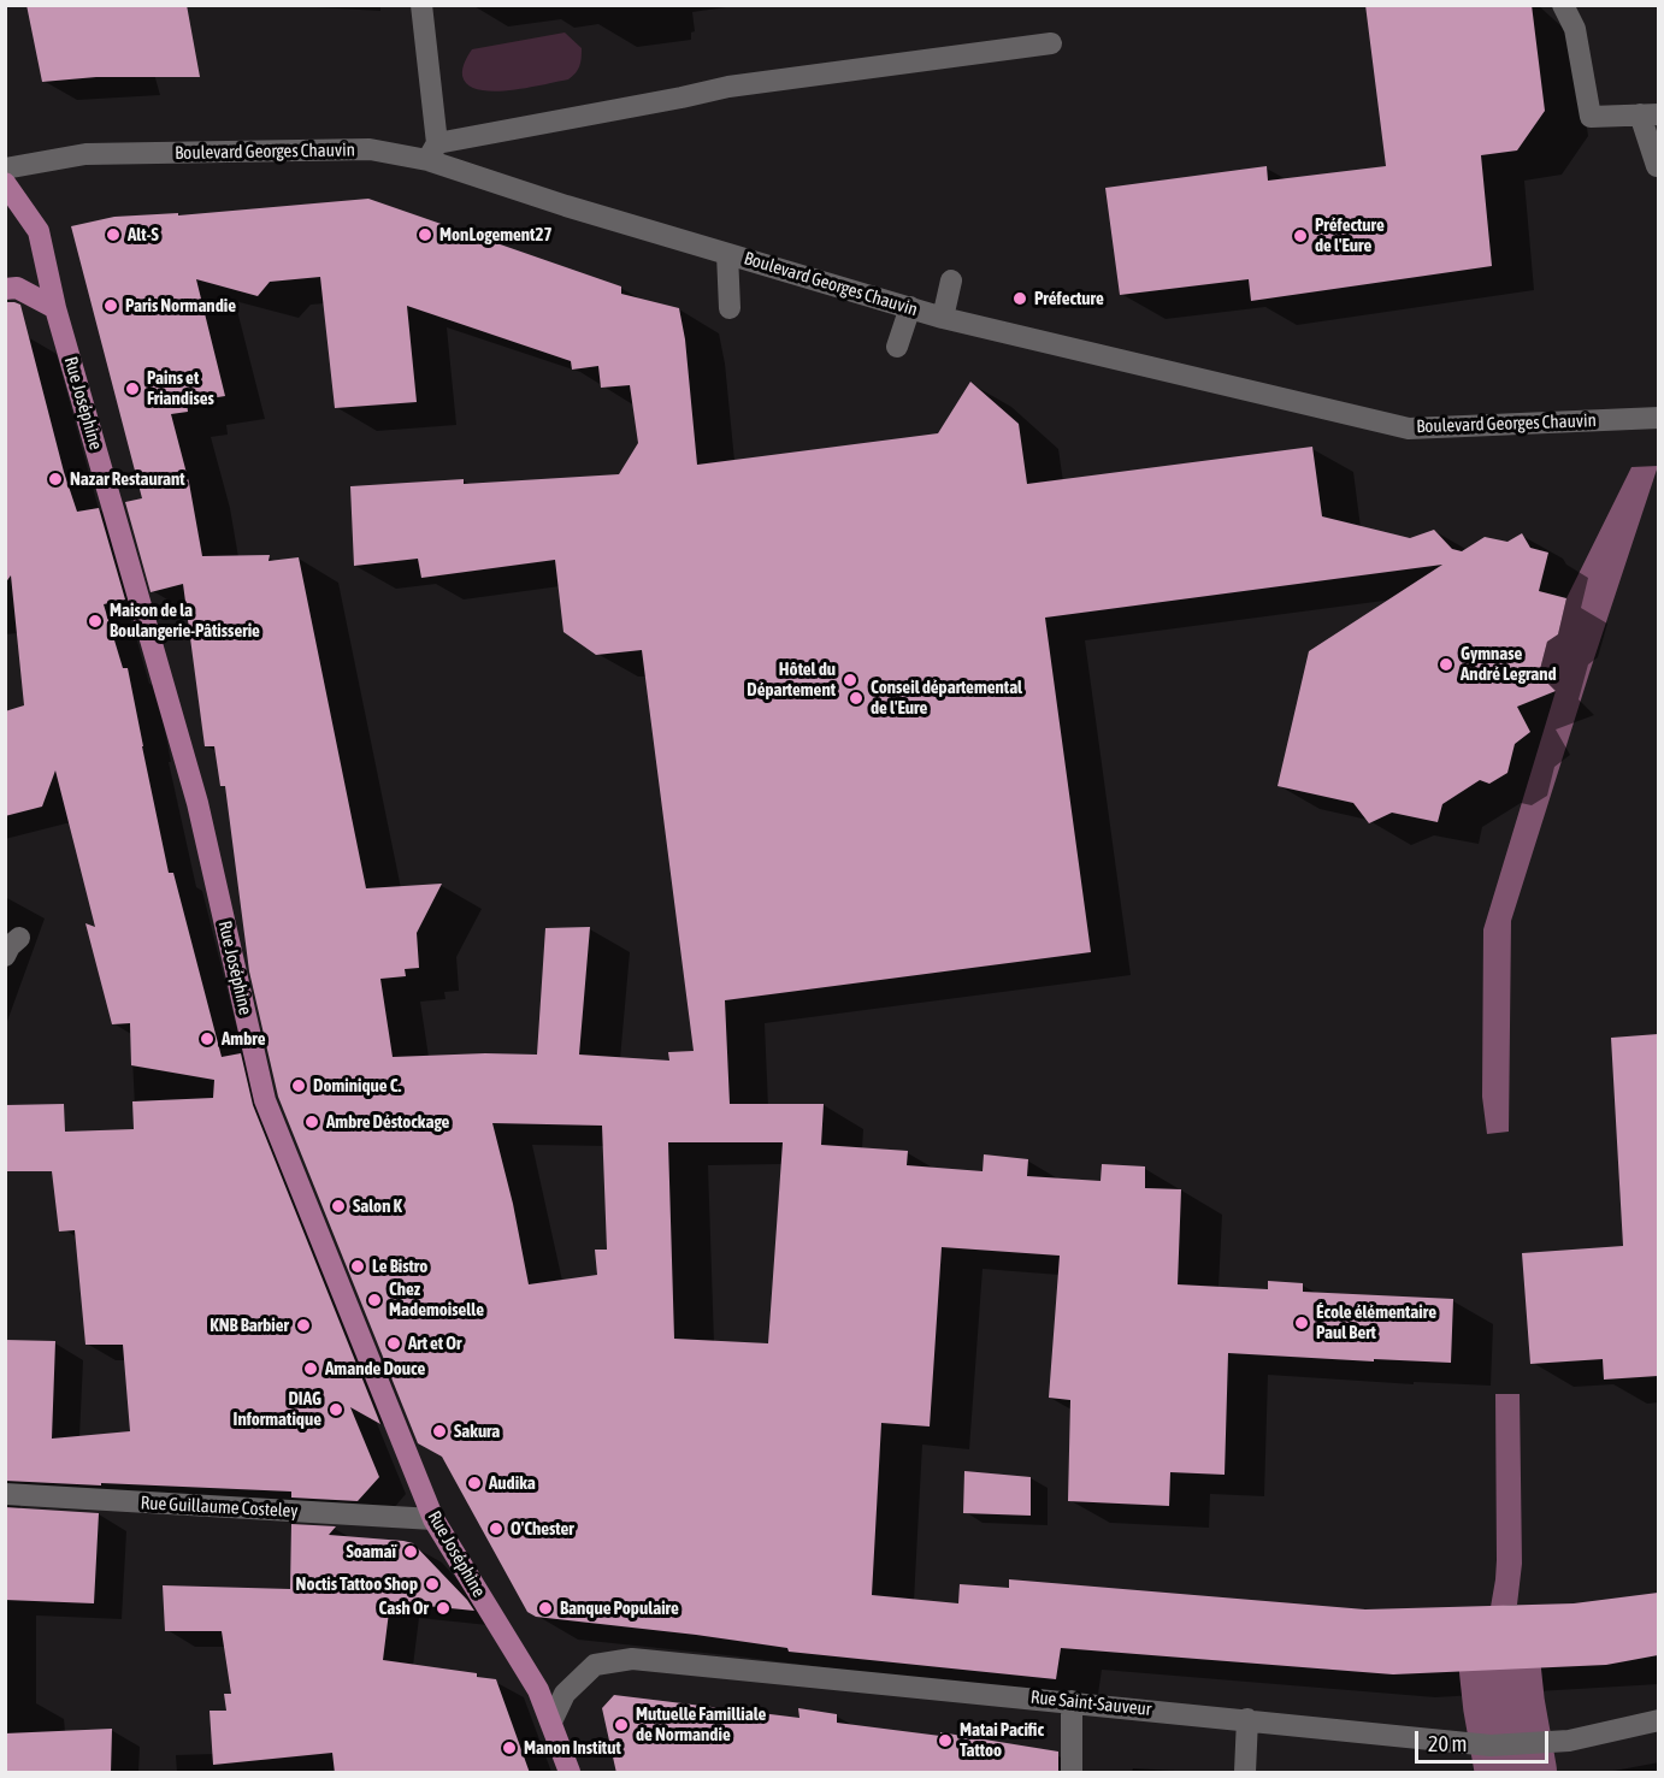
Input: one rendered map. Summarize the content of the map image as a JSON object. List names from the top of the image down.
{
  "streets": {
    "main road": ["Rue Joséphine"],
    "street": ["Boulevard Georges Chauvin", "Rue Guillaume Costeley", "Rue Saint-Sauveur"]
  },
  "crossings": [
    ["Rue Joséphine", "Rue Guillaume Costeley"],
    ["Rue Joséphine", "Rue Saint-Sauveur"]
  ],
  "places": [
    "Alt-S",
    "MonLogement27",
    "Préfecture de l'Eure",
    "Préfecture",
    "Paris Normandie",
    "Pains et Friandises",
    "Nazar Restaurant",
    "Maison de la Boulangerie-Pâtisserie",
    "Gymnase André Legrand",
    "Hôtel du Département",
    "Conseil départemental de l'Eure",
    "Ambre",
    "Dominique C.",
    "Ambre Déstockage",
    "Salon K",
    "Le Bistro",
    "Chez Mademoiselle",
    "École élémentaire Paul Bert",
    "KNB Barbier",
    "Art et Or",
    "Amande Douce",
    "DIAG Informatique",
    "Sakura",
    "Audika",
    "O'Chester",
    "Soamaï",
    "Noctis Tattoo Shop",
    "Cash Or",
    "Banque Populaire",
    "Mutuelle Familliale de Normandie",
    "Matai Pacific Tattoo",
    "Manon Institut"
  ],
  "scale_bar": "20 m"
}
